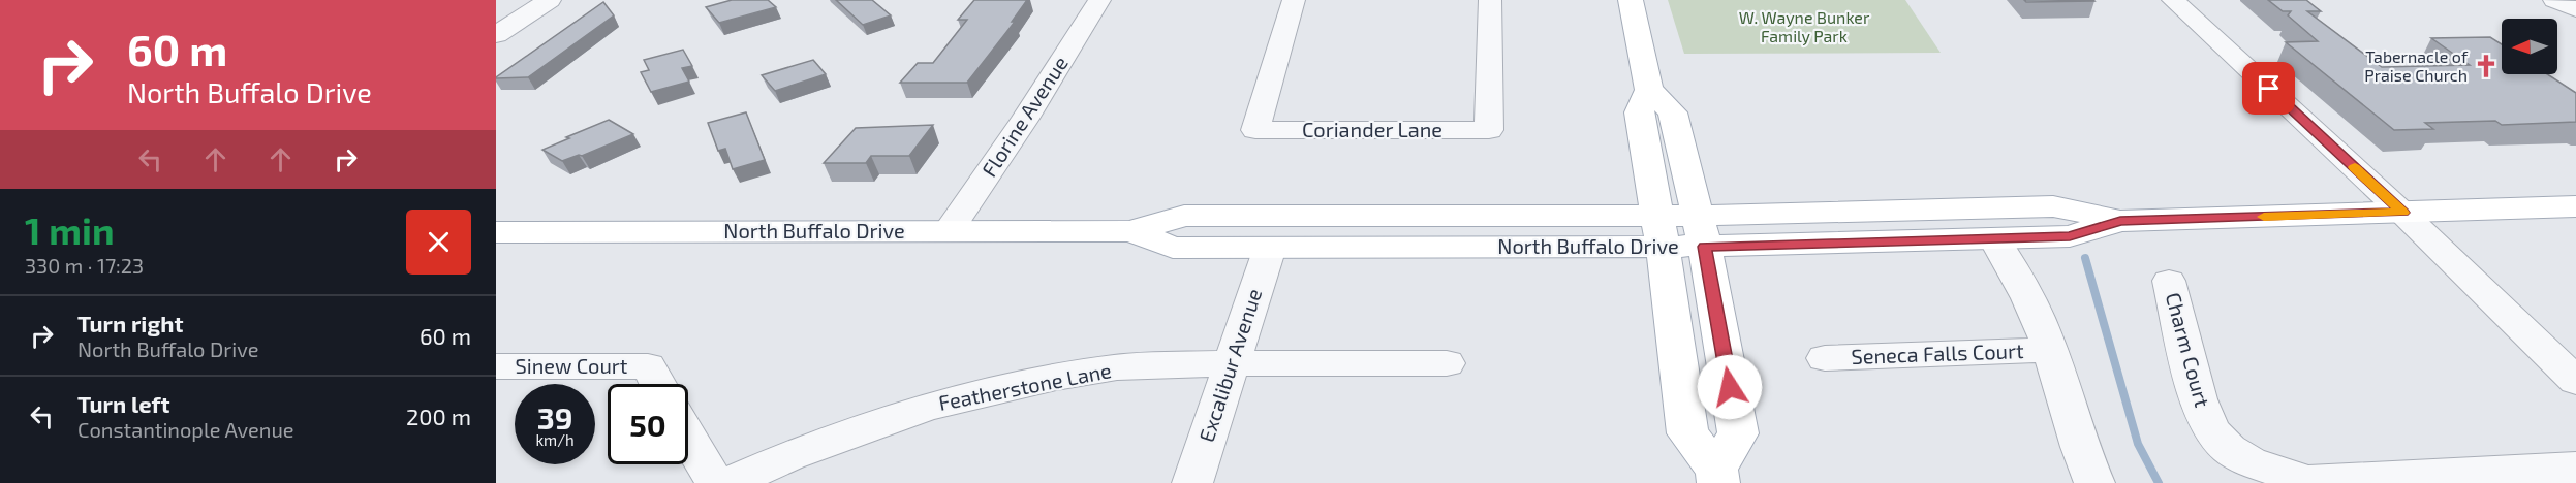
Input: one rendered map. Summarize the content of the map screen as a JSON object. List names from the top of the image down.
{
  "streets": {
    "main road": ["North Buffalo Drive"],
    "street": [
      "Florine Avenue",
      "Coriander Lane",
      "Charm Court",
      "Seneca Falls Court",
      "Excalibur Avenue",
      "Sinew Court",
      "Featherstone Lane"
    ]
  },
  "crossings": [
    ["Florine Avenue", "North Buffalo Drive"],
    ["North Buffalo Drive", "Excalibur Avenue"],
    ["Excalibur Avenue", "Featherstone Lane"]
  ],
  "parks": ["W. Wayne Bunker Family Park"],
  "places": {
    "church": ["Tabernacle of Praise Church"]
  },
  "north": "left",
  "page": {
    "turn": ["60 m", "North Buffalo Drive"],
    "heading": ["1 min", "330 m · 17:23"],
    "list": [
      {
        "name": "Turn right",
        "note": "North Buffalo Drive",
        "value": "60 m"
      },
      {
        "name": "Turn left",
        "note": "Constantinople Avenue",
        "value": "200 m"
      }
    ],
    "speed": "39 km/h",
    "limit": "50"
  }
}
